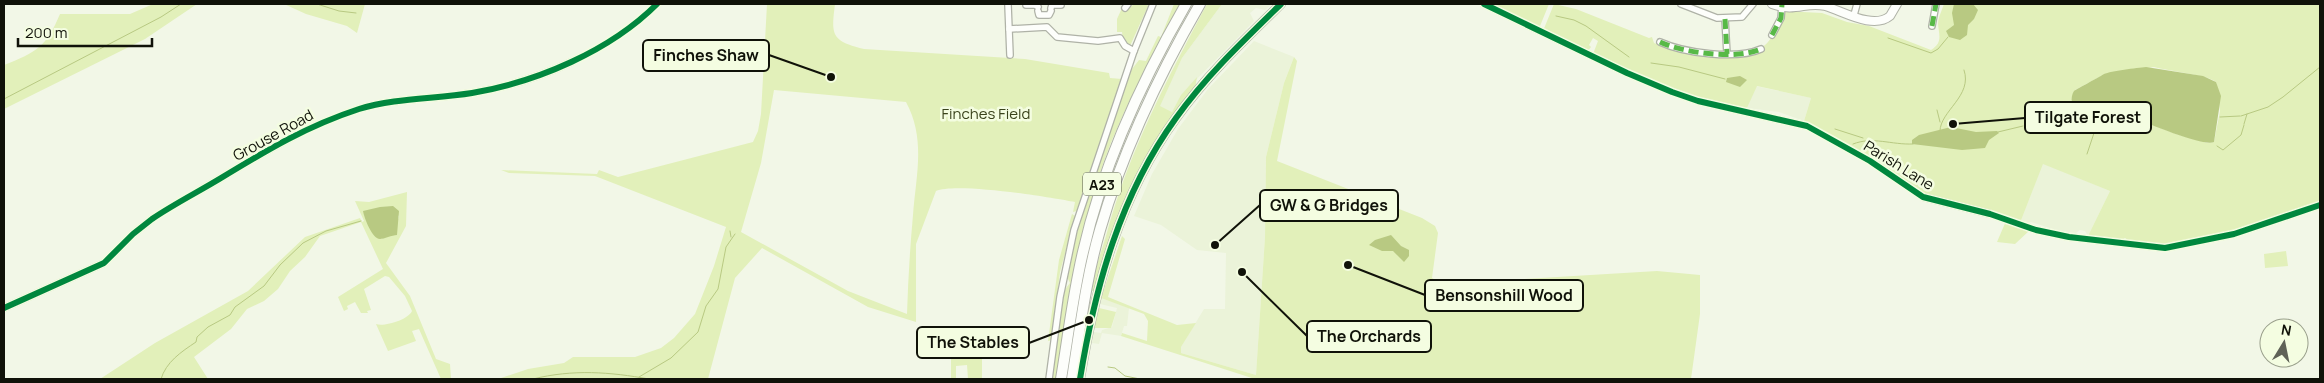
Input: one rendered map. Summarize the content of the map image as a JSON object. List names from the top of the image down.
{
  "streets": {
    "highway": ["A23"],
    "street": ["Grouse Road", "Parish Lane"]
  },
  "parks": ["Finches Field"],
  "places": [
    "Finches Shaw",
    "Tilgate Forest",
    "GW & G Bridges",
    "Bensonshill Wood",
    "The Orchards",
    "The Stables"
  ],
  "scale_bar": "200 m",
  "north": "top"
}
